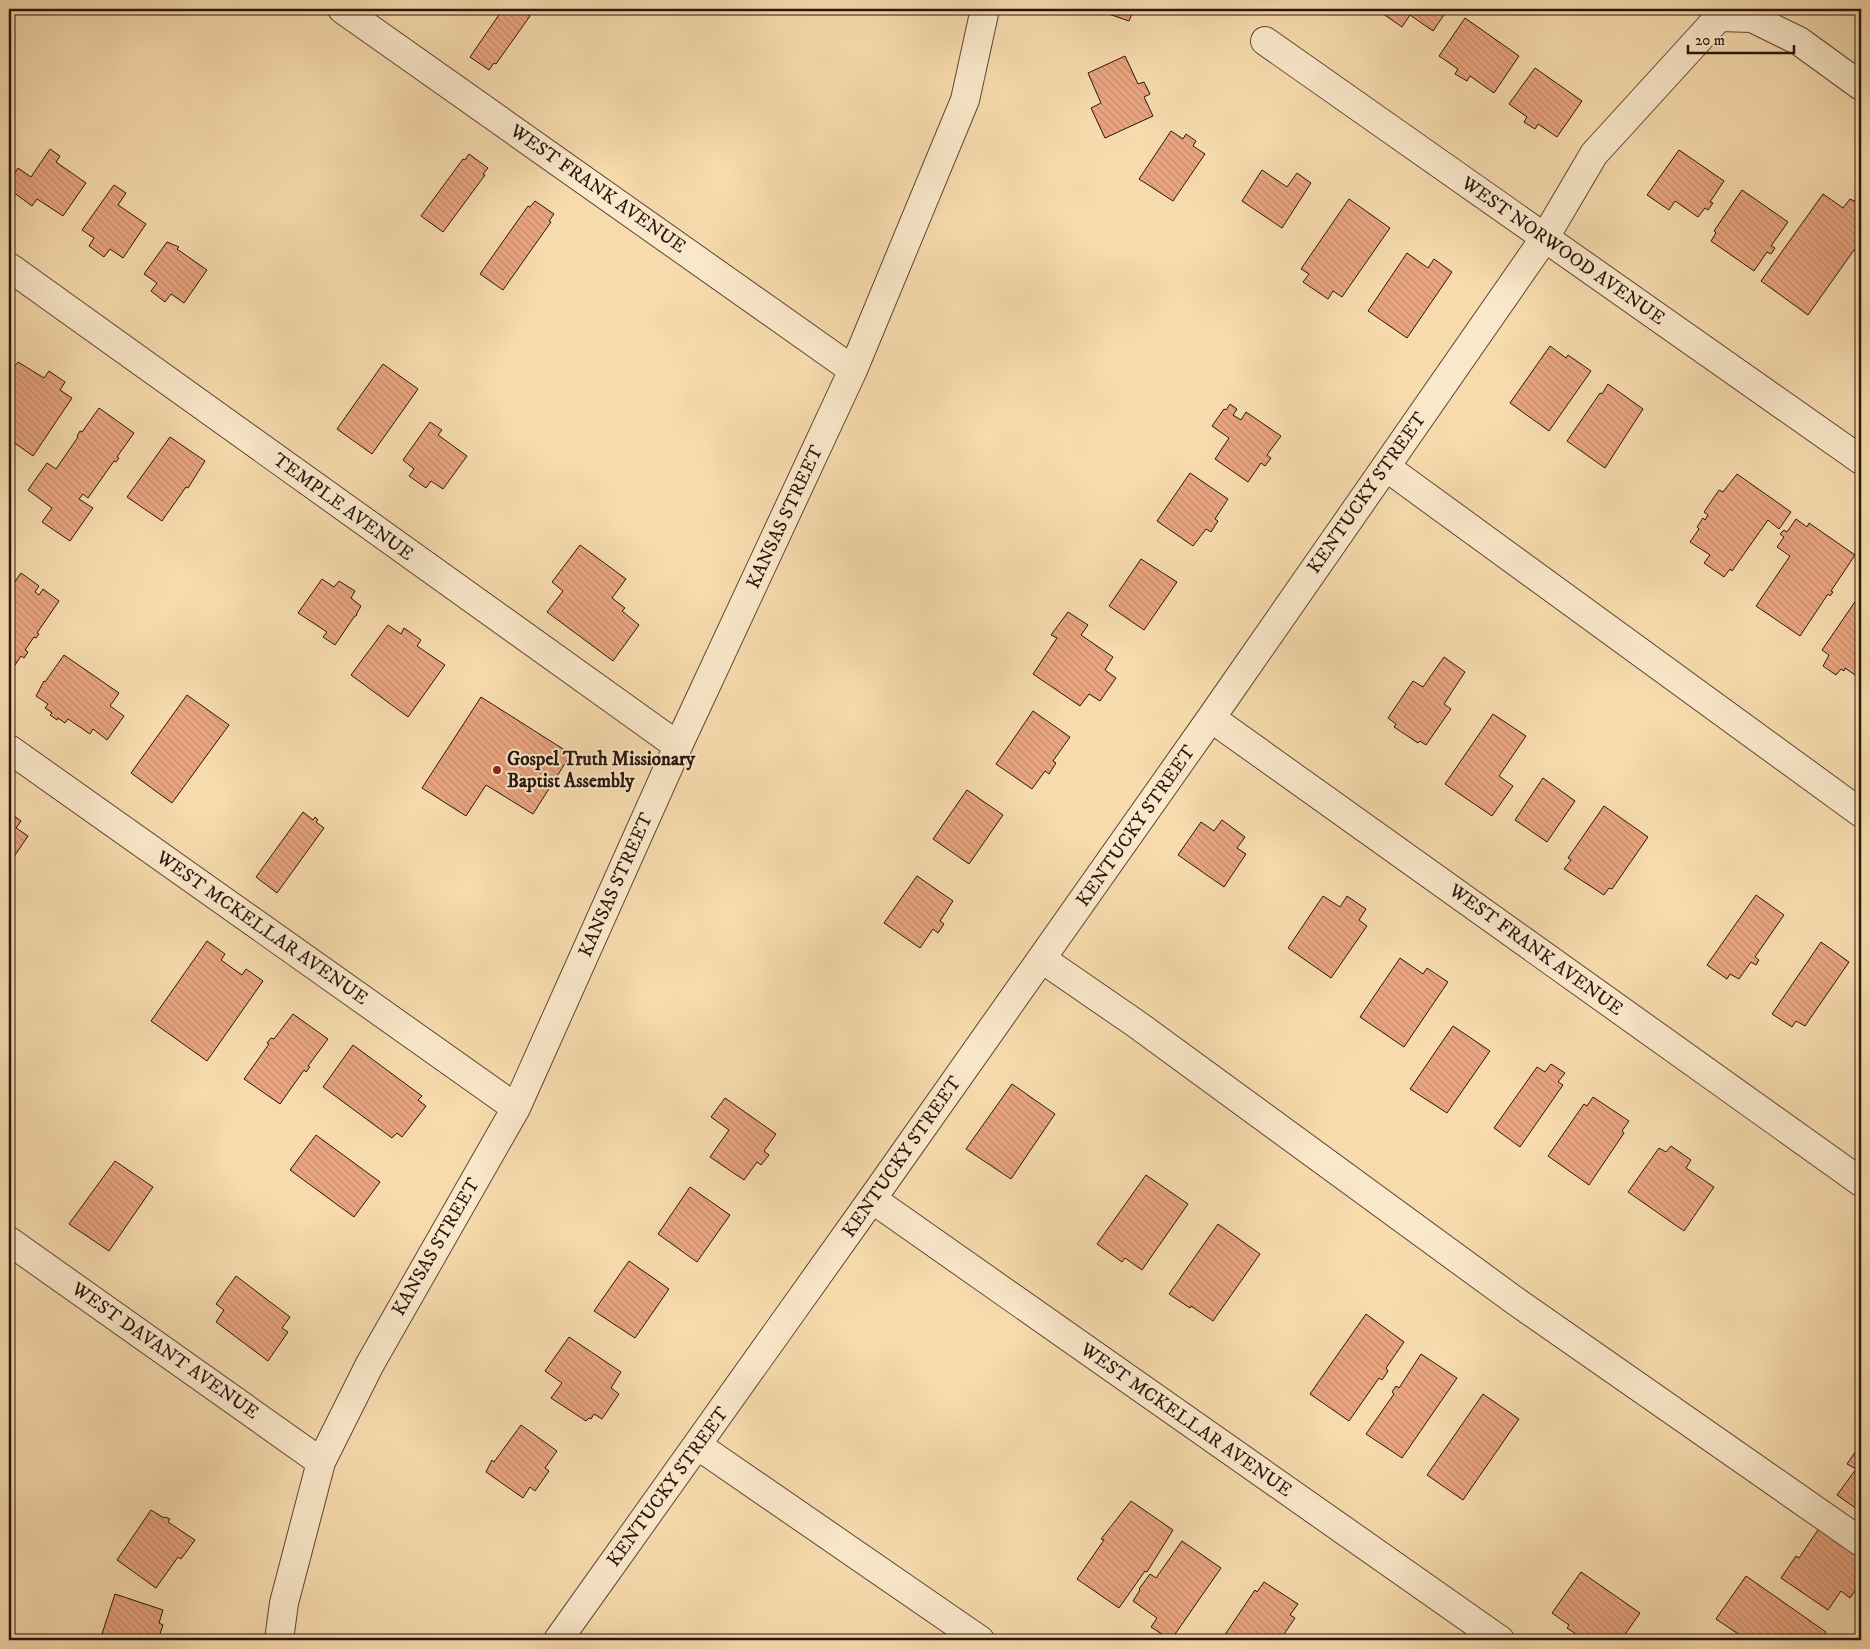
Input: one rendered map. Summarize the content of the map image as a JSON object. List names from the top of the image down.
{
  "streets": {
    "street": [
      "WEST FRANK AVENUE",
      "WEST NORWOOD AVENUE",
      "KENTUCKY STREET",
      "TEMPLE AVENUE",
      "KANSAS STREET",
      "WEST MCKELLAR AVENUE",
      "WEST DAVANT AVENUE"
    ]
  },
  "crossings": [
    ["WEST FRANK AVENUE", "KENTUCKY STREET"],
    ["WEST FRANK AVENUE", "KANSAS STREET"],
    ["WEST NORWOOD AVENUE", "KENTUCKY STREET"],
    ["KENTUCKY STREET", "WEST MCKELLAR AVENUE"],
    ["TEMPLE AVENUE", "KANSAS STREET"],
    ["KANSAS STREET", "WEST MCKELLAR AVENUE"],
    ["KANSAS STREET", "WEST DAVANT AVENUE"]
  ],
  "places": ["Gospel Truth Missionary Baptist Assembly"],
  "scale_bar": "20 m"
}
